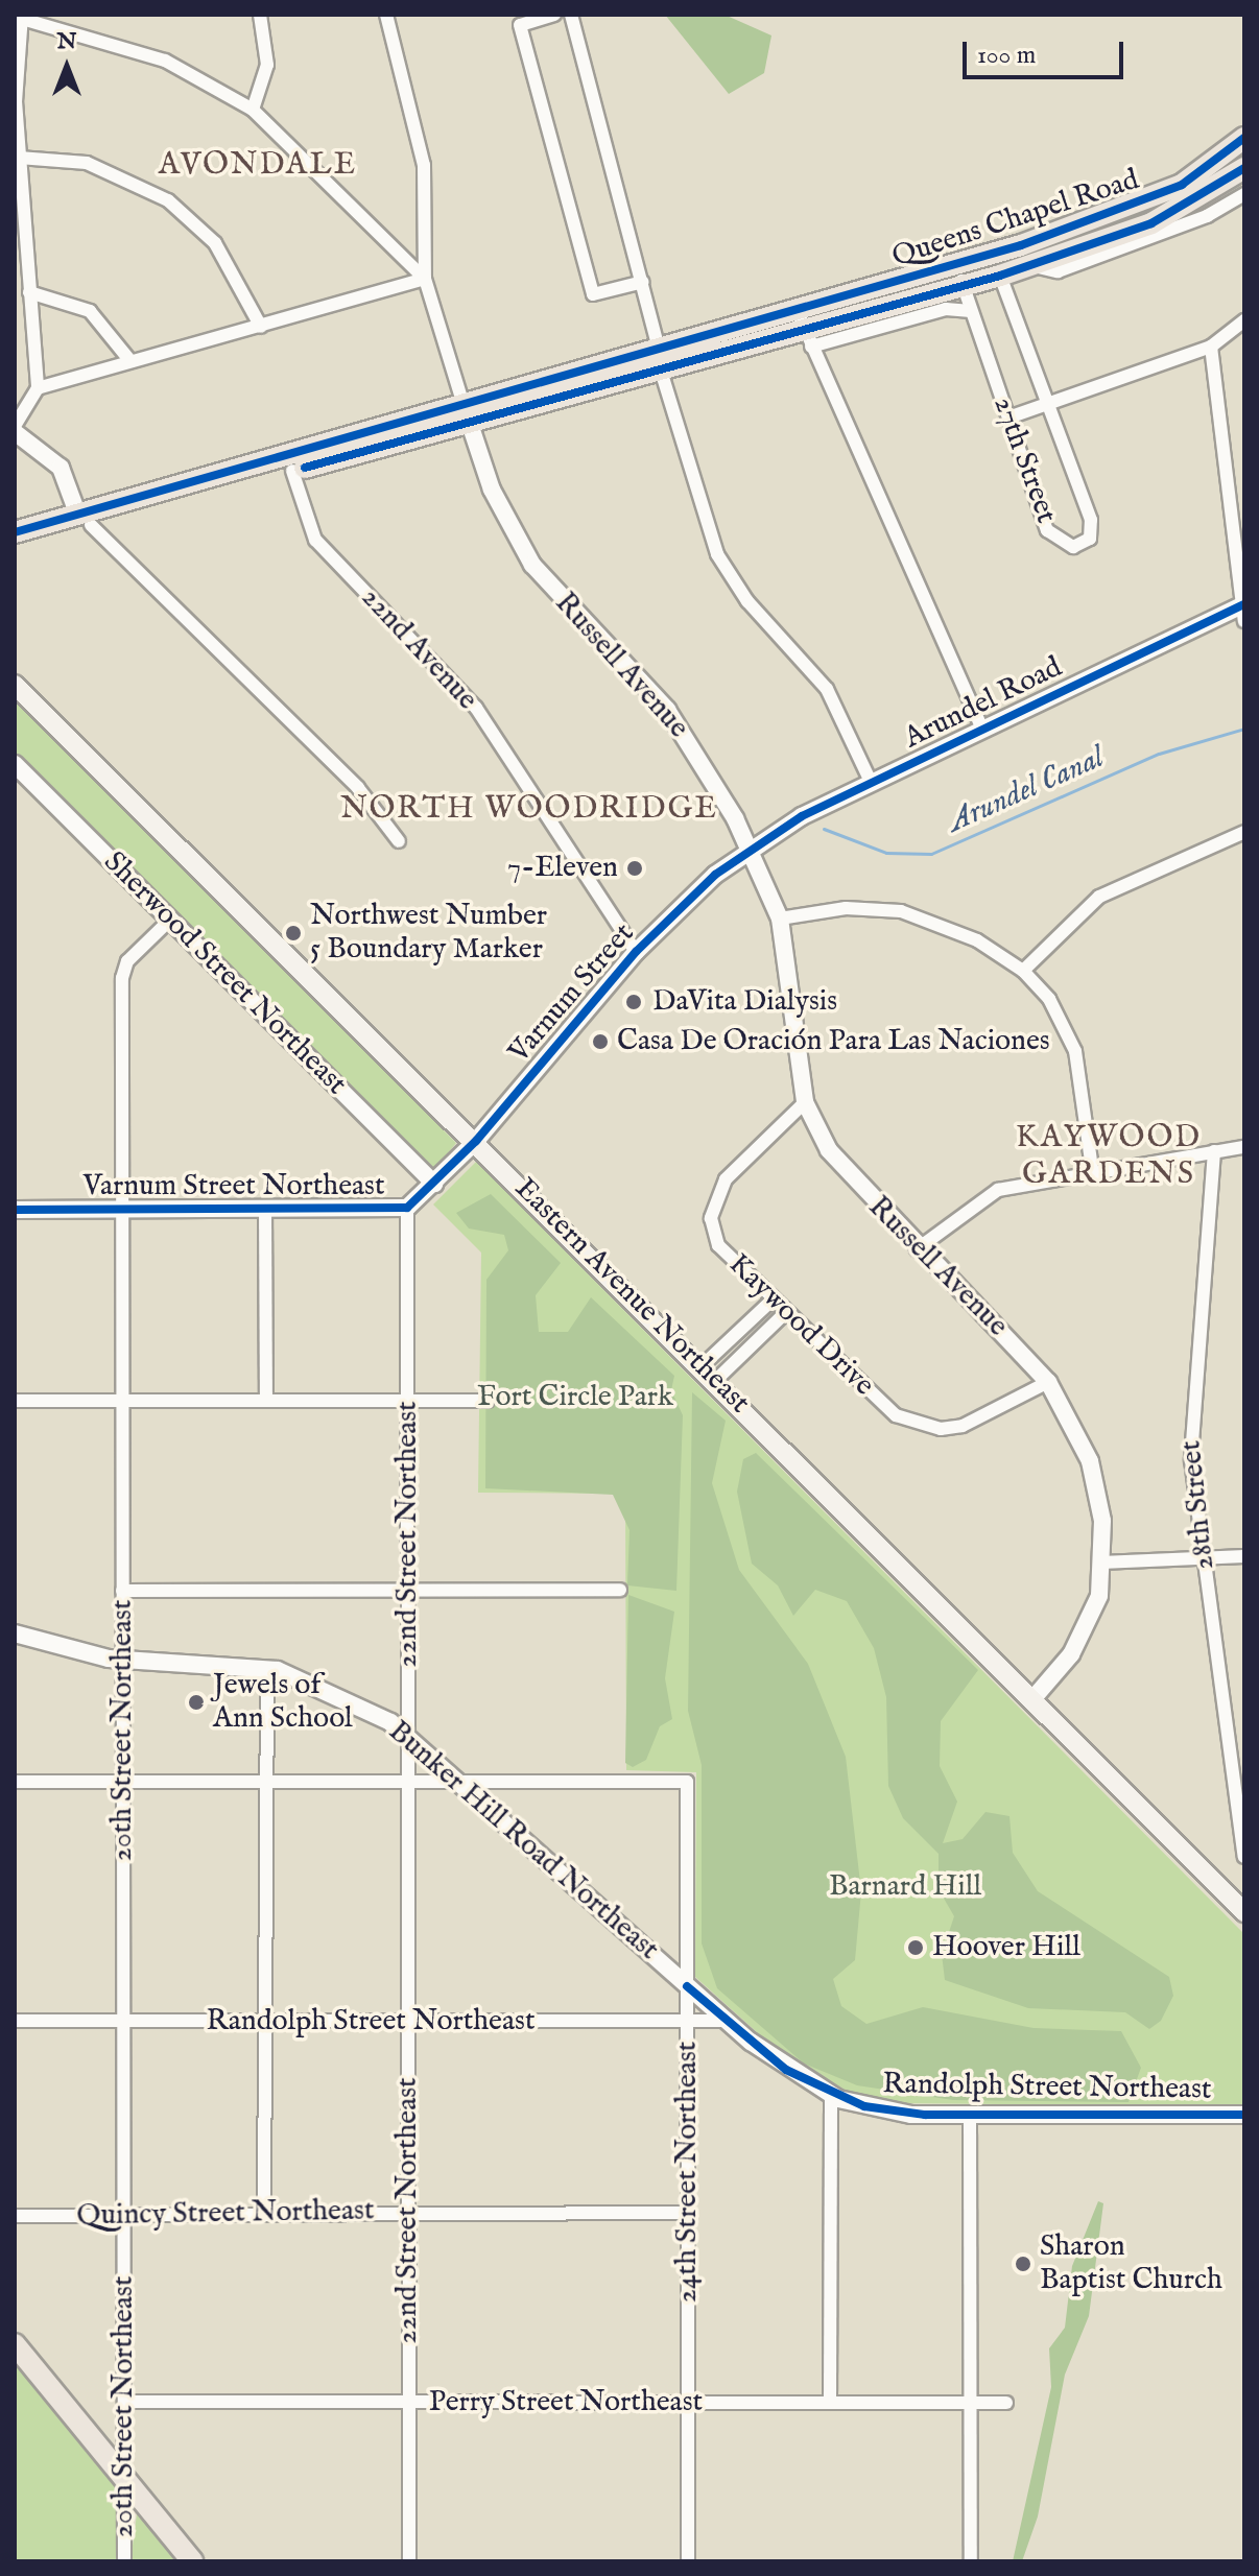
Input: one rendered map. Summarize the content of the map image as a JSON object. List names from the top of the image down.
{
  "streets": {
    "main road": ["Queens Chapel Road", "Eastern Avenue Northeast"],
    "street": [
      "27th Street",
      "22nd Avenue",
      "Russell Avenue",
      "Arundel Road",
      "Sherwood Street Northeast",
      "Varnum Street",
      "Varnum Street Northeast",
      "Kaywood Drive",
      "28th Street",
      "22nd Street Northeast",
      "20th Street Northeast",
      "Bunker Hill Road Northeast",
      "Randolph Street Northeast",
      "24th Street Northeast",
      "Quincy Street Northeast",
      "Perry Street Northeast"
    ]
  },
  "crossings": [
    ["Queens Chapel Road", "27th Street"],
    ["Queens Chapel Road", "22nd Avenue"],
    ["Queens Chapel Road", "Russell Avenue"],
    ["22nd Avenue", "Varnum Street"],
    ["Russell Avenue", "Arundel Road"],
    ["Russell Avenue", "Varnum Street"],
    ["Russell Avenue", "Eastern Avenue Northeast"],
    ["Russell Avenue", "Kaywood Drive"],
    ["Arundel Road", "Varnum Street"],
    ["Sherwood Street Northeast", "Varnum Street Northeast"],
    ["Sherwood Street Northeast", "20th Street Northeast"],
    ["Varnum Street", "Varnum Street Northeast"],
    ["Varnum Street", "Eastern Avenue Northeast"],
    ["Varnum Street Northeast", "Eastern Avenue Northeast"],
    ["Varnum Street Northeast", "22nd Street Northeast"],
    ["Varnum Street Northeast", "20th Street Northeast"],
    ["22nd Street Northeast", "Bunker Hill Road Northeast"],
    ["22nd Street Northeast", "Randolph Street Northeast"],
    ["22nd Street Northeast", "Quincy Street Northeast"],
    ["22nd Street Northeast", "Perry Street Northeast"],
    ["20th Street Northeast", "Bunker Hill Road Northeast"],
    ["20th Street Northeast", "Randolph Street Northeast"],
    ["20th Street Northeast", "Quincy Street Northeast"],
    ["20th Street Northeast", "Perry Street Northeast"],
    ["Bunker Hill Road Northeast", "Randolph Street Northeast"],
    ["Bunker Hill Road Northeast", "24th Street Northeast"],
    ["Randolph Street Northeast", "24th Street Northeast"],
    ["24th Street Northeast", "Quincy Street Northeast"],
    ["24th Street Northeast", "Perry Street Northeast"]
  ],
  "districts": ["AVONDALE", "NORTH WOODRIDGE", "KAYWOOD GARDENS"],
  "water": ["Arundel Canal"],
  "parks": ["Fort Circle Park", "Barnard Hill"],
  "places": [
    "7-Eleven",
    "Northwest Number 5 Boundary Marker",
    "DaVita Dialysis",
    "Casa De Oración Para Las Naciones",
    "Jewels of Ann School",
    "Hoover Hill",
    "Sharon Baptist Church"
  ],
  "scale_bar": "100 m",
  "north": "top"
}
